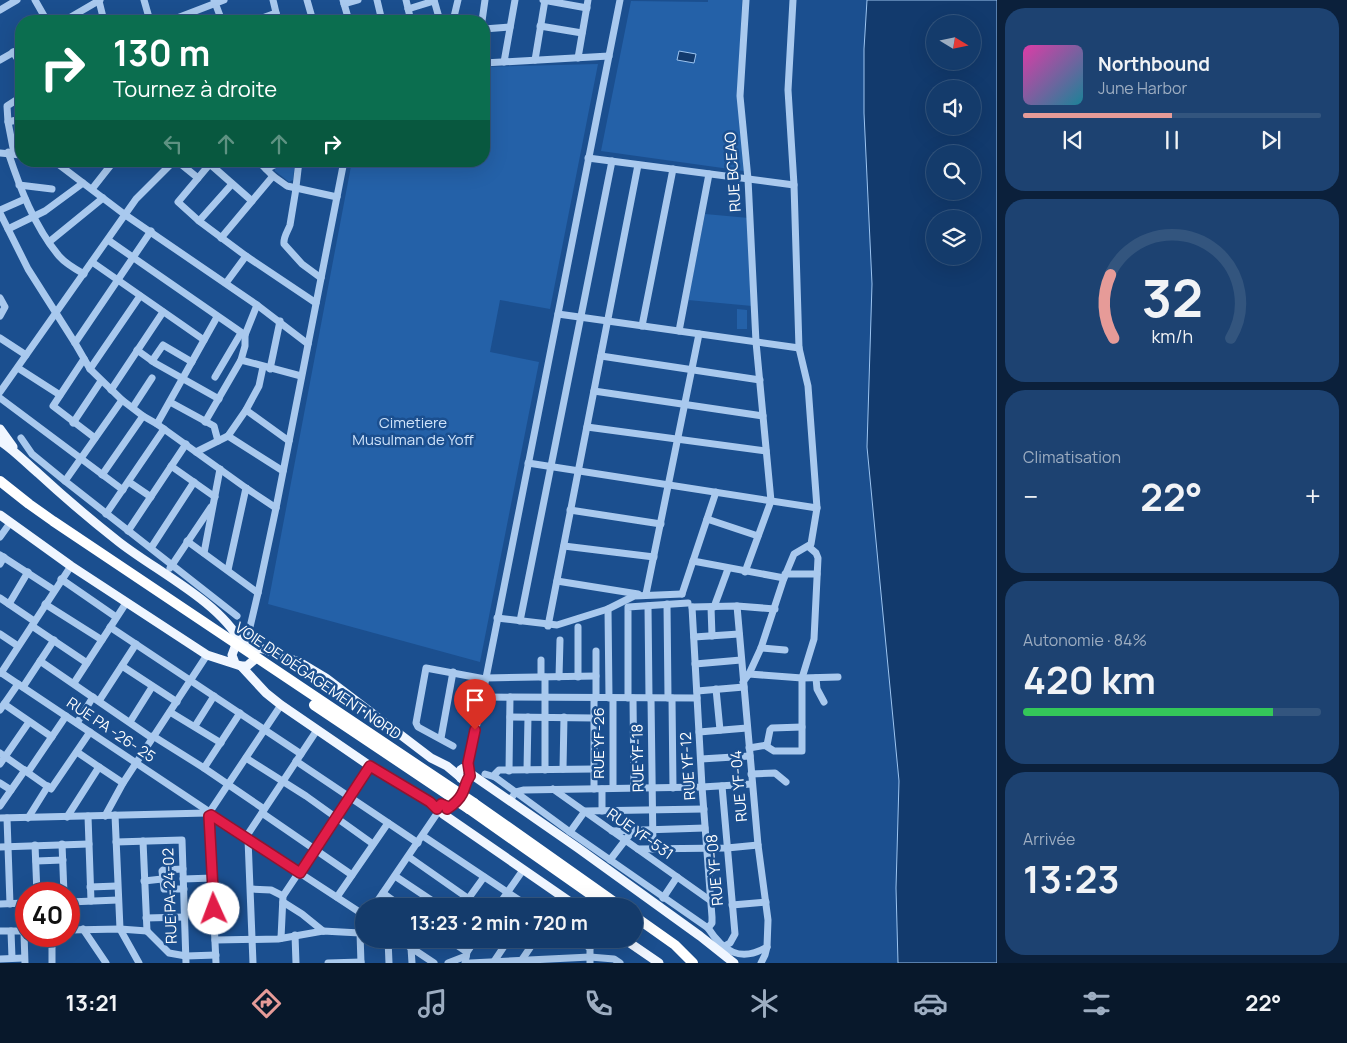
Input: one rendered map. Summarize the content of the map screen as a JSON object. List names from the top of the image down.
{
  "streets": {
    "highway": ["VOIE DE DÉGAGEMENT NORD"],
    "street": [
      "RUE BCEAO",
      "RUE PA -26- 25",
      "RUE YF-26",
      "RUE YF-18",
      "RUE YF-12",
      "RUE YF-04",
      "RUE YF-531",
      "RUE YF-08",
      "RUE PA-24-02"
    ]
  },
  "crossings": [
    ["RUE YF-12", "RUE YF-531"]
  ],
  "parks": ["Cimetiere Musulman de Yoff"],
  "north": "right",
  "page": {
    "turn": ["130 m", "Tournez à droite"],
    "song": ["Northbound", "June Harbor"],
    "tile": [
      "Climatisation",
      ["Autonomie · 84%", "420 km"],
      ["Arrivée", "13:23"]
    ],
    "heat": ["−", "22°", "+"],
    "limit": "40",
    "trip": "13:23 · 2 min · 720 m",
    "tabs": ["13:21", "22°"],
    "gauge": ["32", "km/h"]
  }
}
